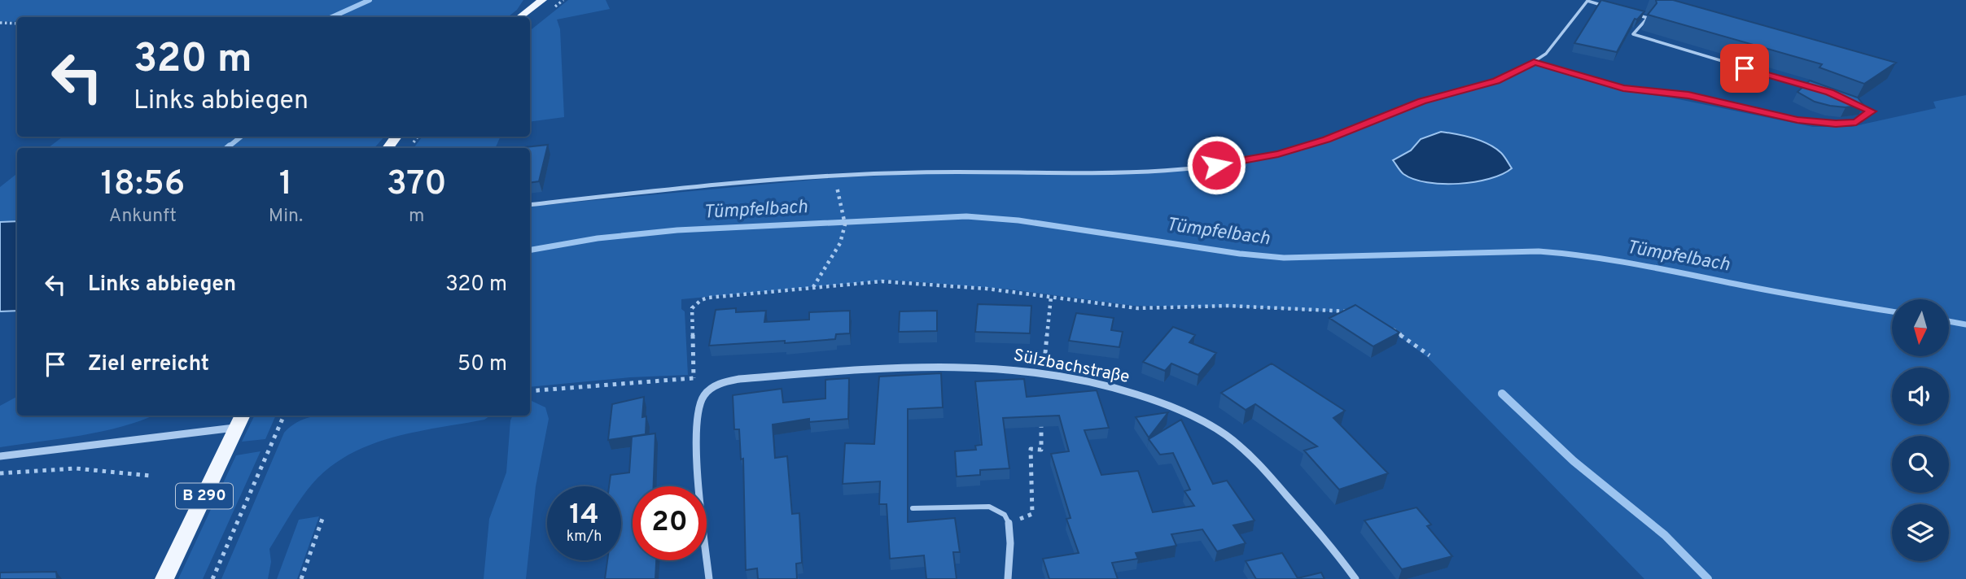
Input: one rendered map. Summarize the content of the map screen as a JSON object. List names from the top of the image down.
{
  "streets": {
    "main road": ["B 290"],
    "street": ["Sülzbachstraße"]
  },
  "water": ["Tümpfelbach"],
  "north": "bottom",
  "page": {
    "turn": ["320 m", "Links abbiegen"],
    "eta": [
      "18:56",
      "Ankunft",
      "1",
      "Min.",
      "370",
      "m"
    ],
    "list": [
      {
        "name": "Links abbiegen",
        "value": "320 m"
      },
      {
        "name": "Ziel erreicht",
        "value": "50 m"
      }
    ],
    "speed": "14 km/h",
    "limit": "20"
  }
}
